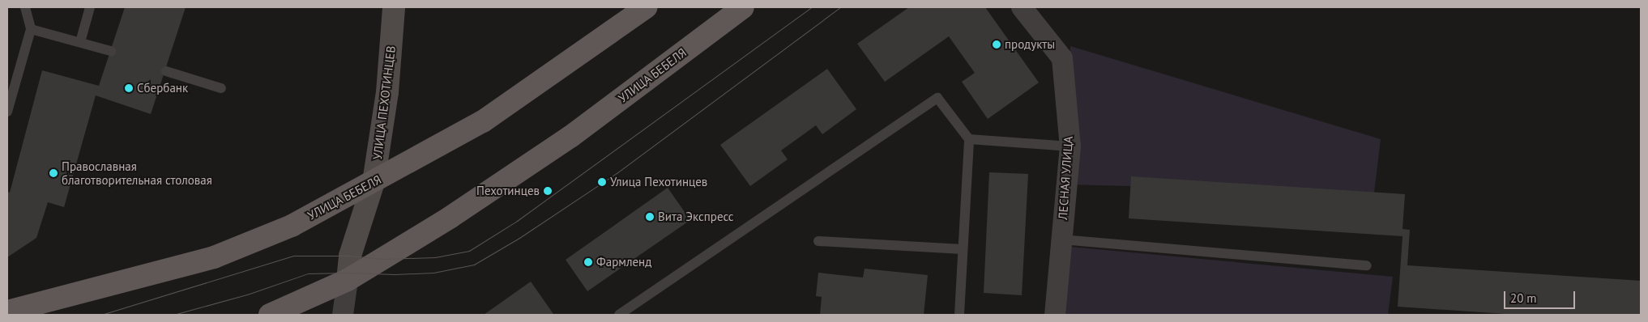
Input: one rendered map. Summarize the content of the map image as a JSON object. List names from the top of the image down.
{
  "streets": {
    "main road": ["УЛИЦА БЕБЕЛЯ", "УЛИЦА ПЕХОТИНЦЕВ"],
    "street": ["ЛЕСНАЯ УЛИЦА"]
  },
  "crossings": [
    ["УЛИЦА БЕБЕЛЯ", "УЛИЦА ПЕХОТИНЦЕВ"]
  ],
  "places": [
    "продукты",
    "Сбербанк",
    "Православная благотворительная столовая",
    "Улица Пехотинцев",
    "Пехотинцев",
    "Вита Экспресс",
    "Фармленд"
  ],
  "scale_bar": "20 m"
}
